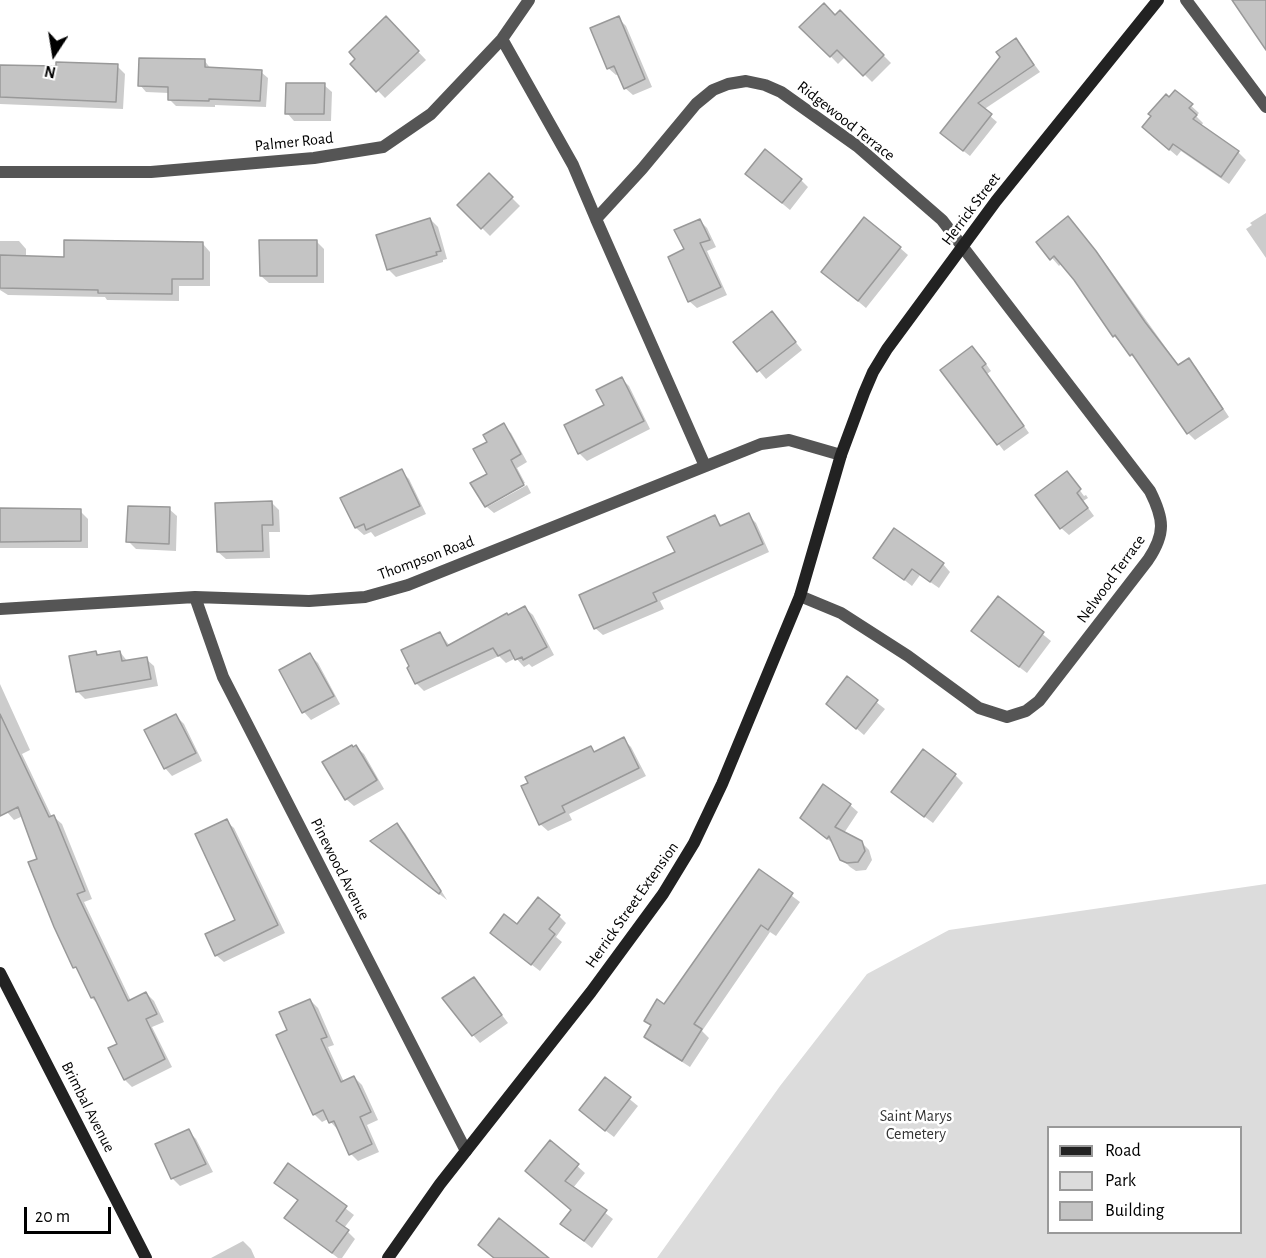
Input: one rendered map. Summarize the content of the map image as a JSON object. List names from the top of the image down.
{
  "streets": {
    "street": [
      "Ridgewood Terrace",
      "Palmer Road",
      "Herrick Street",
      "Thompson Road",
      "Nelwood Terrace",
      "Pinewood Avenue",
      "Herrick Street Extension",
      "Brimbal Avenue"
    ]
  },
  "crossings": [
    ["Ridgewood Terrace", "Herrick Street"],
    ["Ridgewood Terrace", "Nelwood Terrace"],
    ["Herrick Street", "Thompson Road"],
    ["Herrick Street", "Nelwood Terrace"],
    ["Herrick Street", "Herrick Street Extension"],
    ["Thompson Road", "Pinewood Avenue"],
    ["Thompson Road", "Herrick Street Extension"],
    ["Nelwood Terrace", "Herrick Street Extension"],
    ["Pinewood Avenue", "Herrick Street Extension"]
  ],
  "parks": ["Saint Marys Cemetery"],
  "legend": ["Road", "Park", "Building"],
  "scale_bar": "20 m",
  "north": "bottom"
}
